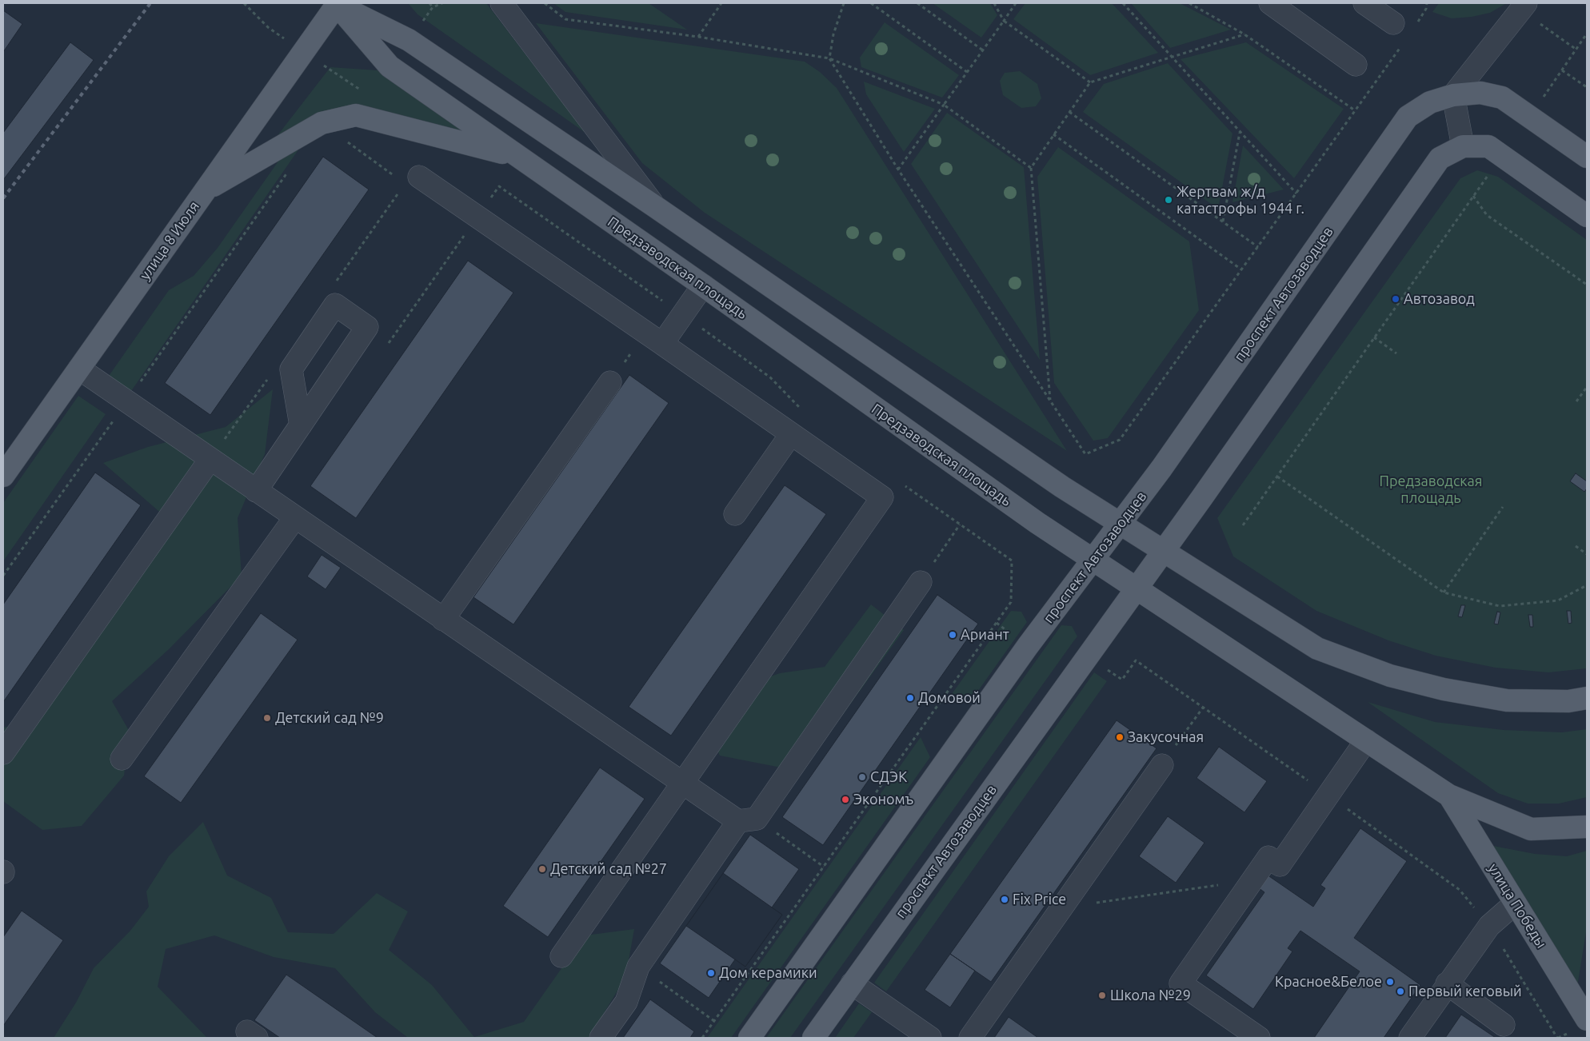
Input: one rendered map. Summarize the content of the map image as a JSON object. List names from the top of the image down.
{
  "streets": {
    "main road": [
      "улица 8 Июля",
      "Предзаводская площадь",
      "проспект Автозаводцев",
      "улица Победы"
    ]
  },
  "crossings": [
    ["улица 8 Июля", "Предзаводская площадь"],
    ["Предзаводская площадь", "проспект Автозаводцев"],
    ["Предзаводская площадь", "улица Победы"]
  ],
  "parks": ["Предзаводская площадь"],
  "places": [
    "Жертвам ж/д катастрофы 1944 г.",
    "Автозавод",
    "Ариант",
    "Домовой",
    "Детский сад №9",
    "Закусочная",
    "СДЭК",
    "Экономъ",
    "Детский сад №27",
    "Fix Price",
    "Дом керамики",
    "Красное&Белое",
    "Первый кеговый",
    "Школа №29"
  ]
}
